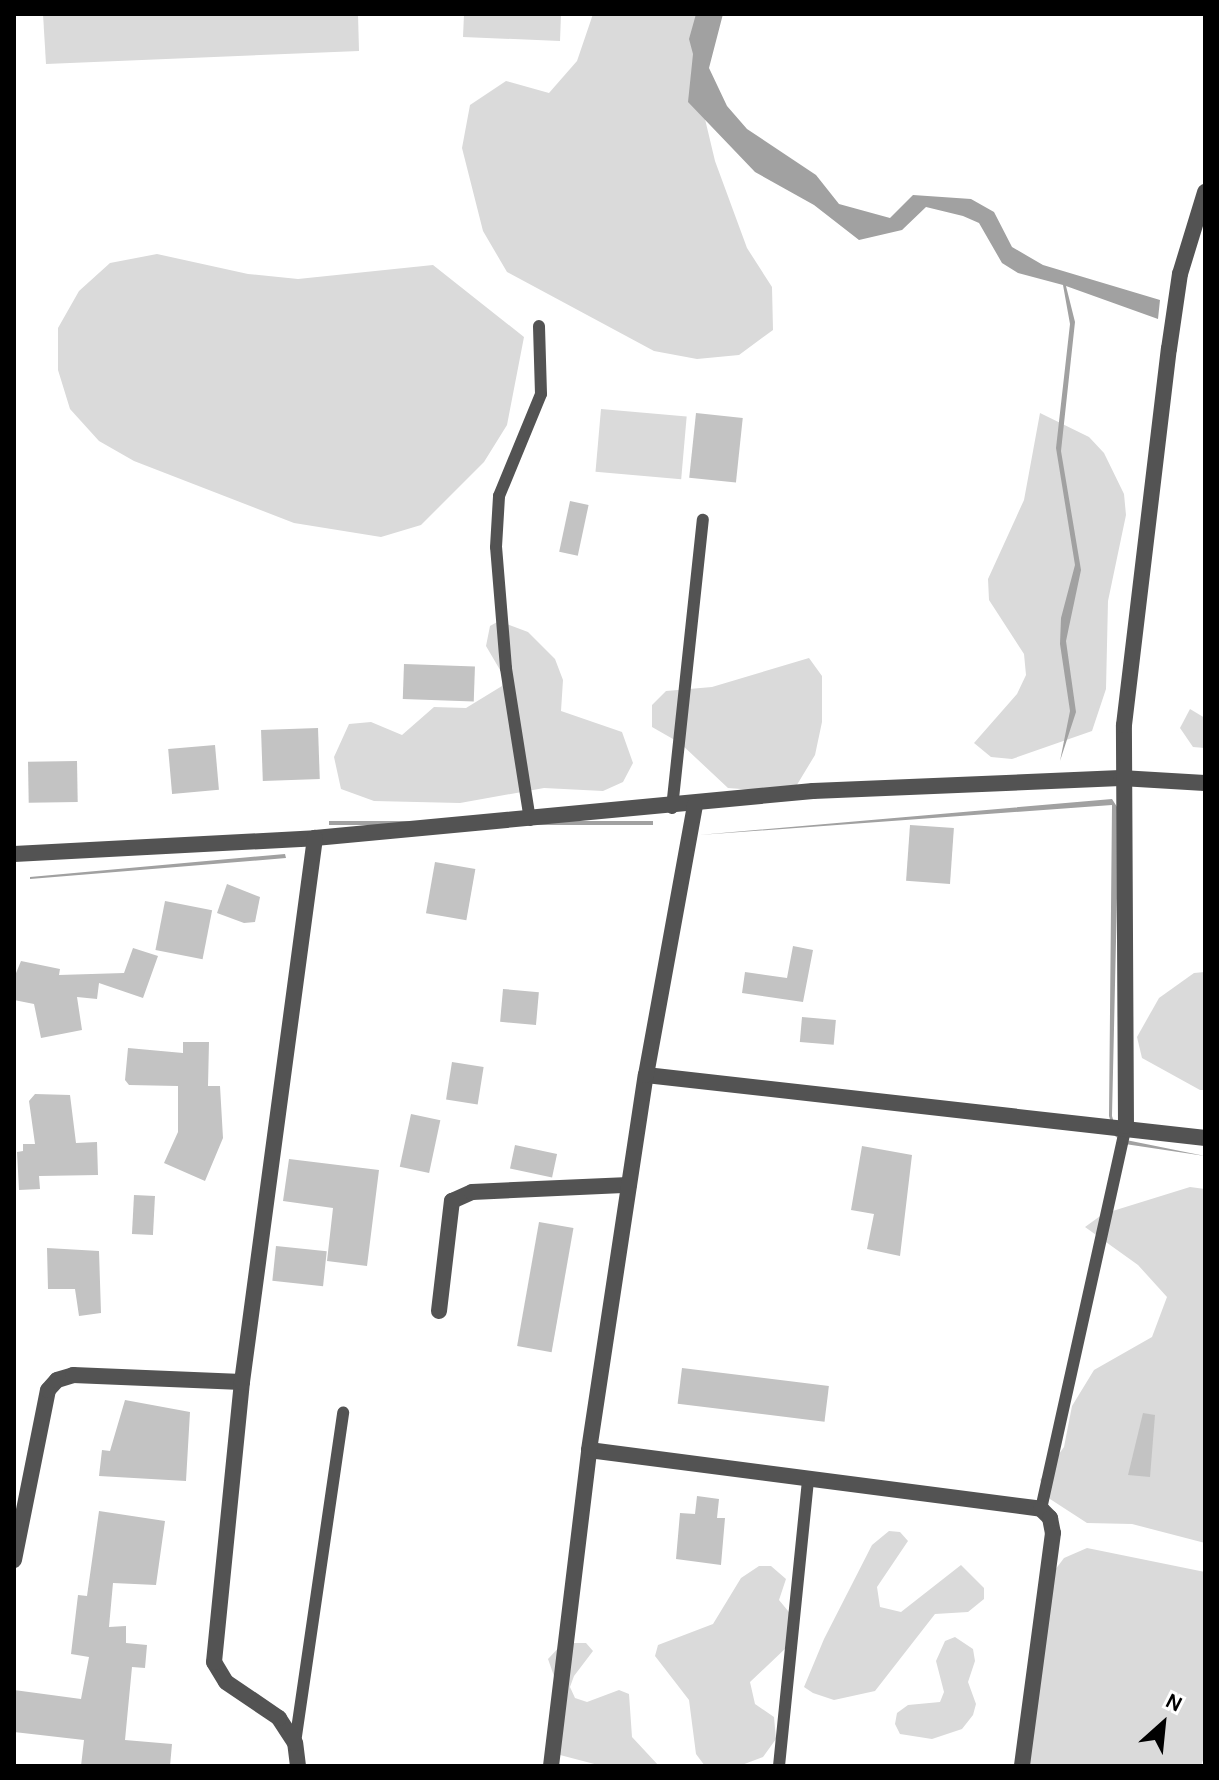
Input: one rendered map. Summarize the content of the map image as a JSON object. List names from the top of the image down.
{
  "north": "top right"
}
